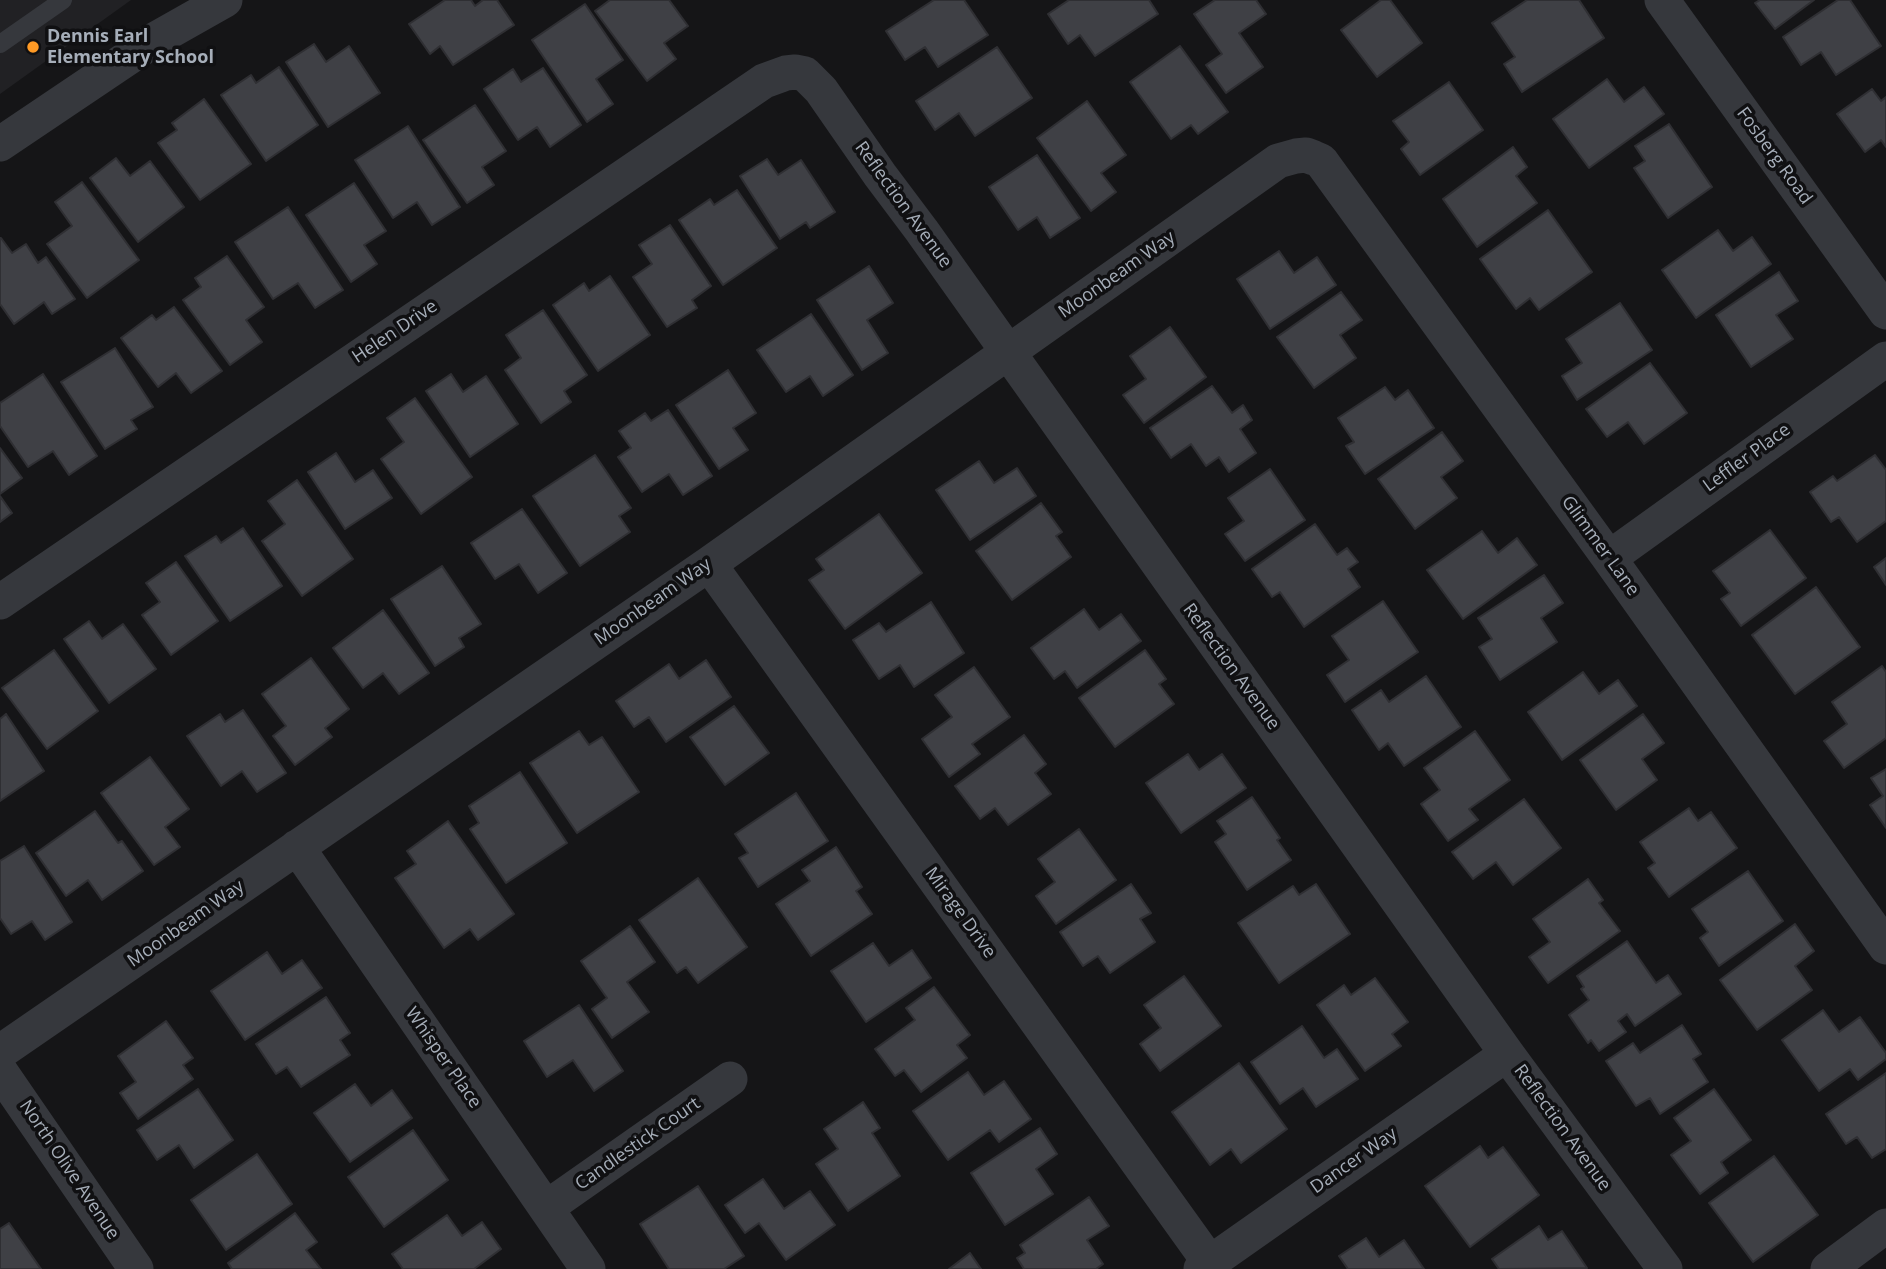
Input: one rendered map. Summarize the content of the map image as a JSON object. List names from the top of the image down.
{
  "streets": {
    "street": [
      "Fosberg Road",
      "Reflection Avenue",
      "Moonbeam Way",
      "Helen Drive",
      "Leffler Place",
      "Glimmer Lane",
      "Mirage Drive",
      "Whisper Place",
      "Candlestick Court",
      "Dancer Way",
      "North Olive Avenue"
    ]
  },
  "crossings": [
    ["Reflection Avenue", "Moonbeam Way"],
    ["Reflection Avenue", "Helen Drive"],
    ["Reflection Avenue", "Dancer Way"],
    ["Moonbeam Way", "Glimmer Lane"],
    ["Moonbeam Way", "Mirage Drive"],
    ["Moonbeam Way", "Whisper Place"],
    ["Leffler Place", "Glimmer Lane"],
    ["Mirage Drive", "Dancer Way"],
    ["Whisper Place", "Candlestick Court"]
  ],
  "places": ["Dennis Earl Elementary School"]
}
